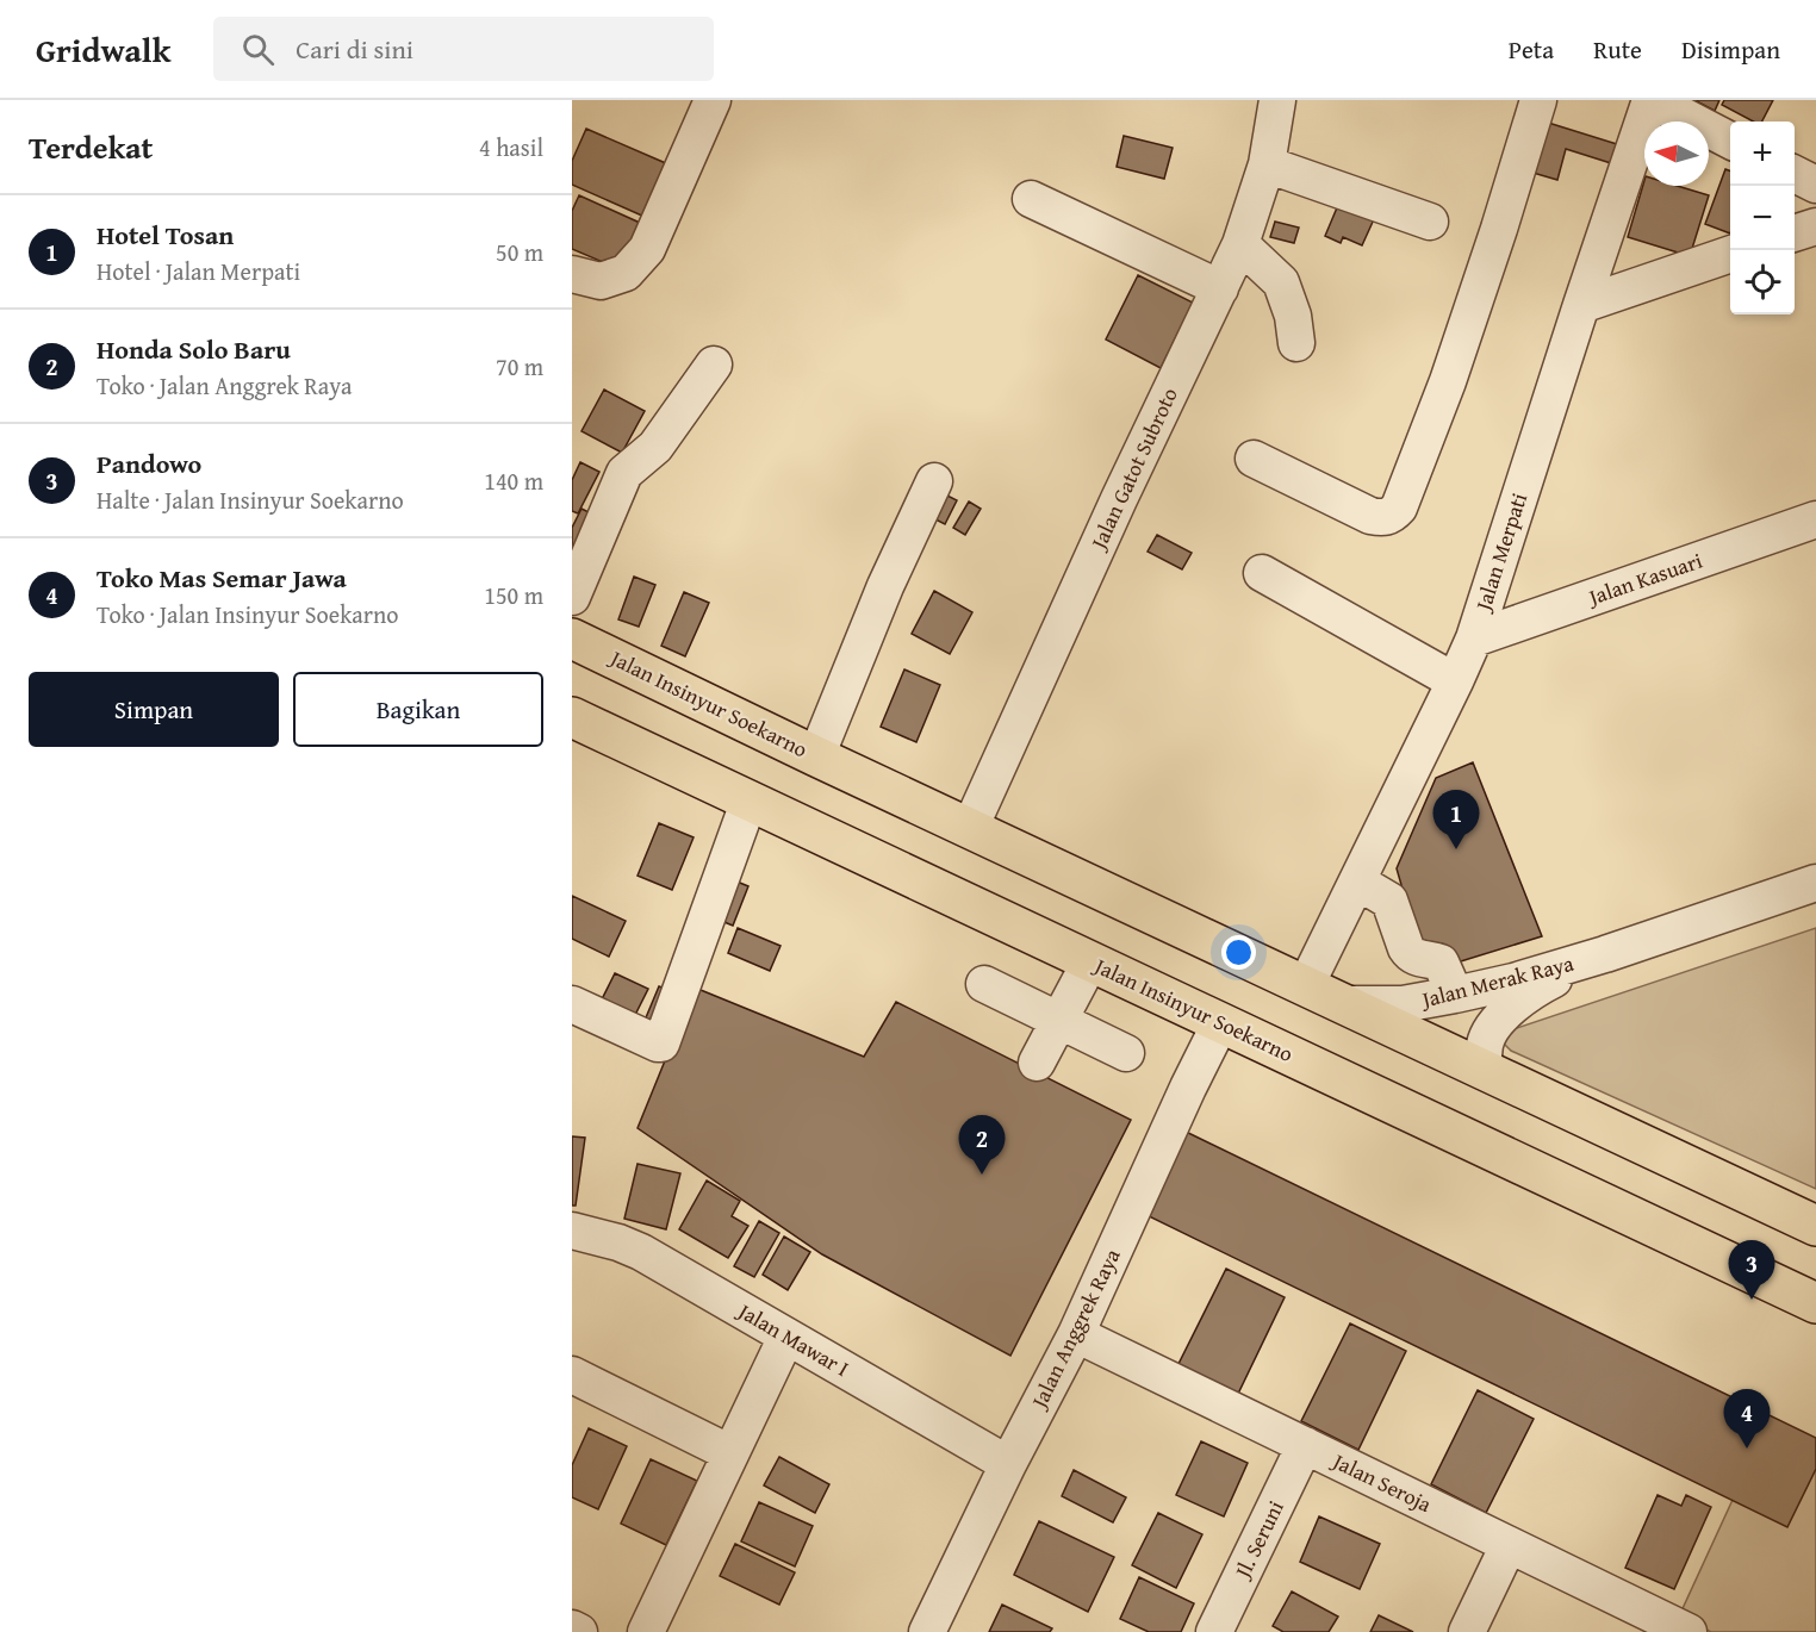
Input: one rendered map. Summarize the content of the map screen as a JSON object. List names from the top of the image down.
{
  "streets": {
    "main road": ["Jalan Insinyur Soekarno"],
    "street": [
      "Jalan Gatot Subroto",
      "Jalan Merpati",
      "Jalan Kasuari",
      "Jalan Merak Raya",
      "Jalan Anggrek Raya",
      "Jalan Mawar I",
      "Jalan Seroja",
      "Jl. Seruni"
    ]
  },
  "crossings": [
    ["Jalan Gatot Subroto", "Jalan Insinyur Soekarno"],
    ["Jalan Merpati", "Jalan Kasuari"],
    ["Jalan Merpati", "Jalan Insinyur Soekarno"],
    ["Jalan Insinyur Soekarno", "Jalan Merak Raya"],
    ["Jalan Insinyur Soekarno", "Jalan Anggrek Raya"],
    ["Jalan Anggrek Raya", "Jalan Mawar I"],
    ["Jalan Anggrek Raya", "Jalan Seroja"],
    ["Jalan Seroja", "Jl. Seruni"]
  ],
  "north": "left",
  "page": {
    "header": "Gridwalk",
    "search": "Cari di sini",
    "nav": ["Peta", "Rute", "Disimpan"],
    "heading": ["Terdekat", "4 hasil"],
    "map_buttons": ["+", "−"],
    "list": [
      {
        "mark": "1",
        "name": "Hotel Tosan",
        "note": "Hotel · Jalan Merpati",
        "value": "50 m"
      },
      {
        "mark": "2",
        "name": "Honda Solo Baru",
        "note": "Toko · Jalan Anggrek Raya",
        "value": "70 m"
      },
      {
        "mark": "3",
        "name": "Pandowo",
        "note": "Halte · Jalan Insinyur Soekarno",
        "value": "140 m"
      },
      {
        "mark": "4",
        "name": "Toko Mas Semar Jawa",
        "note": "Toko · Jalan Insinyur Soekarno",
        "value": "150 m"
      }
    ],
    "buttons": ["Simpan", "Bagikan"],
    "pins": [
      "1",
      "2",
      "3",
      "4"
    ]
  }
}
